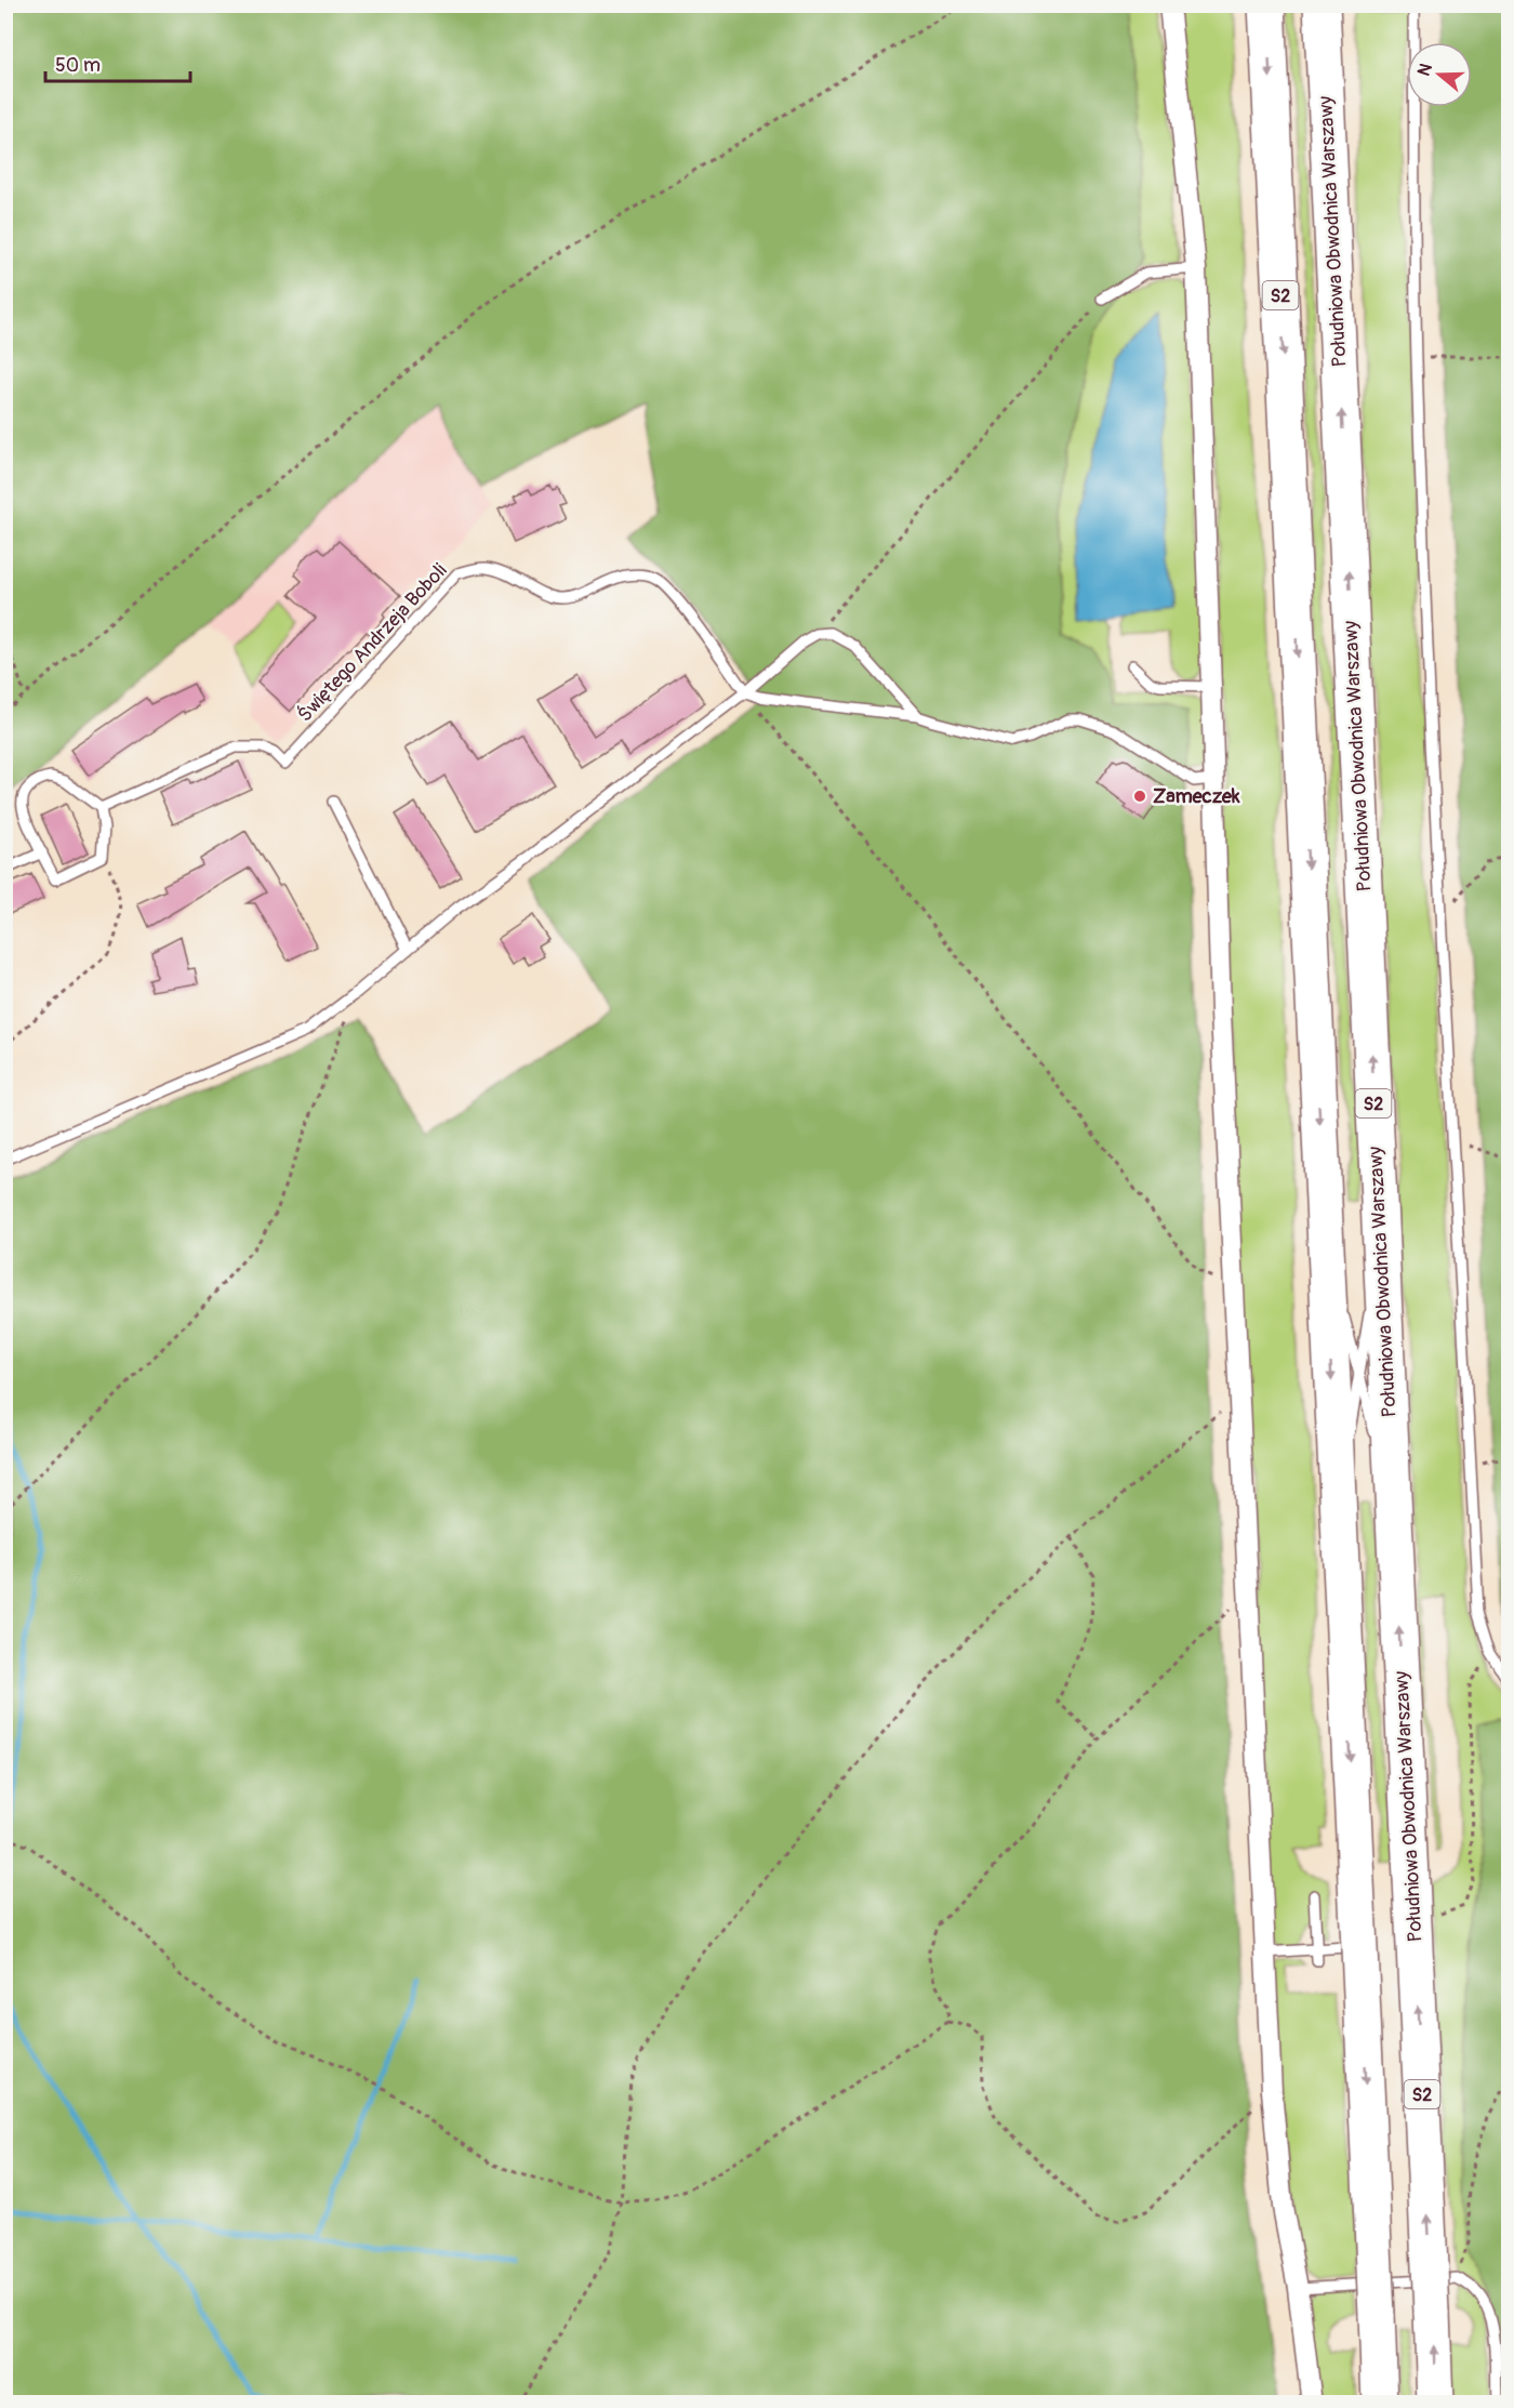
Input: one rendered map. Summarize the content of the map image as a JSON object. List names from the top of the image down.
{
  "streets": {
    "highway": ["Południowa Obwodnica Warszawy", "S2"],
    "lane": ["Świętego Andrzeja Boboli"]
  },
  "places": ["Zameczek"],
  "scale_bar": "50 m",
  "north": "left"
}
